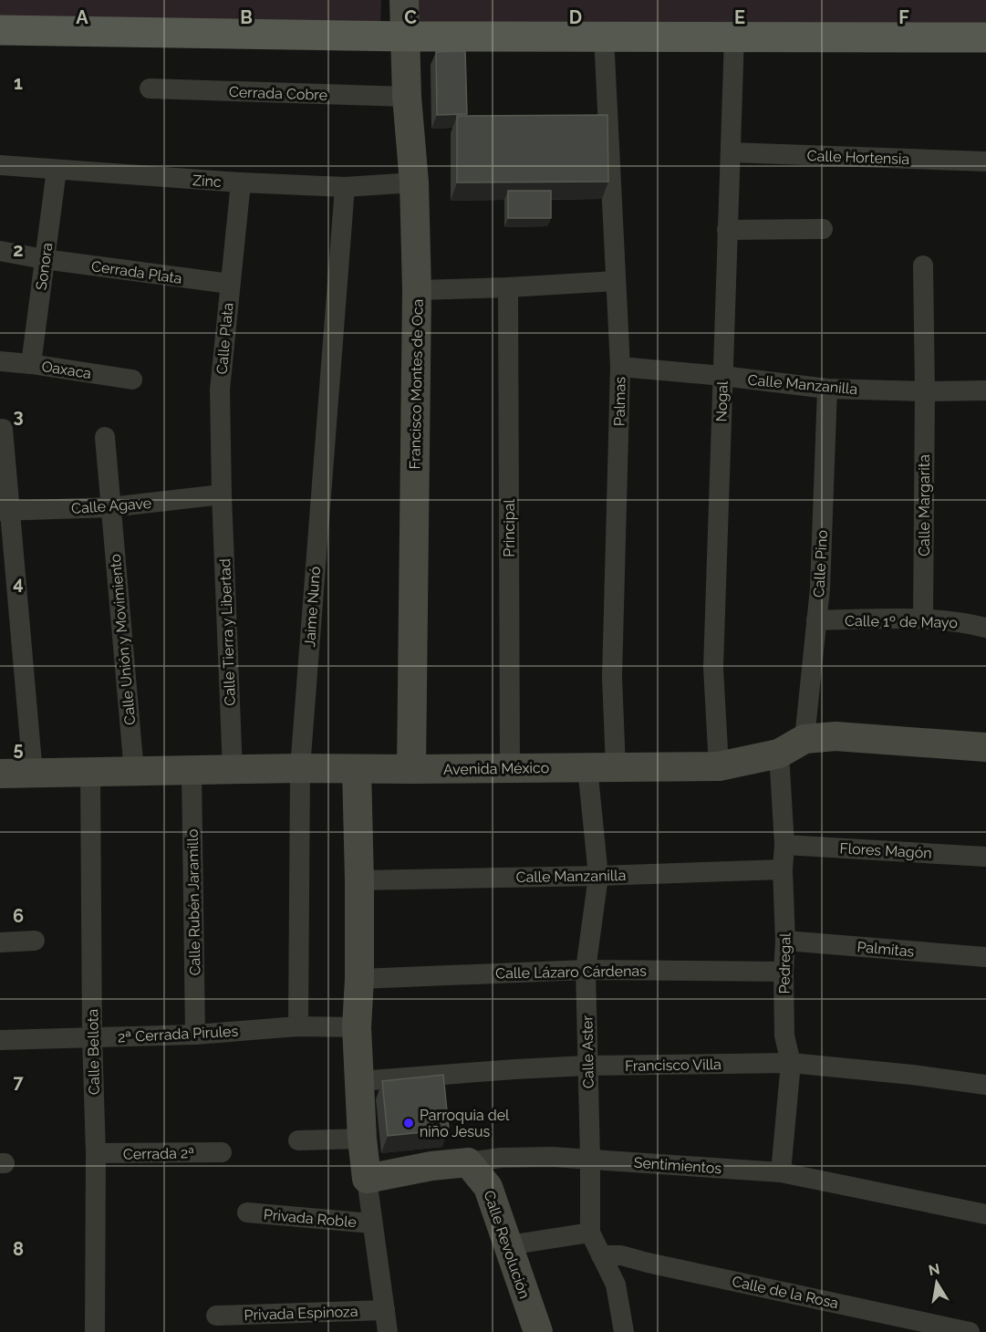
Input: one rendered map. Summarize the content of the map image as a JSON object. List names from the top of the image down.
{
  "streets": {
    "street": [
      "Cerrada Cobre",
      "Calle Hortensia",
      "Zinc",
      "Sonora",
      "Cerrada Plata",
      "Calle Plata",
      "Oaxaca",
      "Francisco Montes de Oca",
      "Calle Manzanilla",
      "Palmas",
      "Nogal",
      "Calle Agave",
      "Calle Margarita",
      "Principal",
      "Calle Pino",
      "Jaime Nunó",
      "Calle 1º de Mayo",
      "Calle Tierra y Libertad",
      "Calle Unión y Movimiento",
      "Avenida México",
      "Flores Magón",
      "Calle Rubén Jaramillo",
      "Palmitas",
      "Pedregal",
      "Calle Lázaro Cárdenas",
      "2ª Cerrada Pirules",
      "Calle Bellota",
      "Calle Aster",
      "Francisco Villa",
      "Cerrada 2ª",
      "Sentimientos",
      "Privada Roble",
      "Calle Revolución",
      "Calle de la Rosa",
      "Privada Espinoza"
    ]
  },
  "crossings": [
    ["Cerrada Cobre", "Francisco Montes de Oca"],
    ["Calle Hortensia", "Nogal"],
    ["Zinc", "Sonora"],
    ["Zinc", "Calle Plata"],
    ["Zinc", "Francisco Montes de Oca"],
    ["Zinc", "Jaime Nunó"],
    ["Sonora", "Cerrada Plata"],
    ["Sonora", "Oaxaca"],
    ["Cerrada Plata", "Calle Plata"],
    ["Calle Plata", "Calle Agave"],
    ["Calle Plata", "Calle Tierra y Libertad"],
    ["Francisco Montes de Oca", "Avenida México"],
    ["Calle Manzanilla", "Palmas"],
    ["Calle Manzanilla", "Nogal"],
    ["Calle Manzanilla", "Calle Margarita"],
    ["Calle Manzanilla", "Calle Pino"],
    ["Calle Manzanilla", "Pedregal"],
    ["Calle Manzanilla", "Calle Aster"],
    ["Palmas", "Avenida México"],
    ["Nogal", "Avenida México"],
    ["Calle Agave", "Calle Tierra y Libertad"],
    ["Calle Agave", "Calle Unión y Movimiento"],
    ["Calle Margarita", "Calle 1º de Mayo"],
    ["Principal", "Avenida México"],
    ["Calle Pino", "Calle 1º de Mayo"],
    ["Calle Pino", "Avenida México"],
    ["Jaime Nunó", "Avenida México"],
    ["Jaime Nunó", "2ª Cerrada Pirules"],
    ["Calle Tierra y Libertad", "Avenida México"],
    ["Calle Unión y Movimiento", "Avenida México"],
    ["Avenida México", "Calle Rubén Jaramillo"],
    ["Avenida México", "Pedregal"],
    ["Avenida México", "Calle Bellota"],
    ["Avenida México", "Calle Aster"],
    ["Flores Magón", "Pedregal"],
    ["Calle Rubén Jaramillo", "2ª Cerrada Pirules"],
    ["Palmitas", "Pedregal"],
    ["Pedregal", "Calle Lázaro Cárdenas"],
    ["Pedregal", "Francisco Villa"],
    ["Pedregal", "Sentimientos"],
    ["Calle Lázaro Cárdenas", "Calle Aster"],
    ["2ª Cerrada Pirules", "Calle Bellota"],
    ["Calle Bellota", "Cerrada 2ª"],
    ["Calle Aster", "Francisco Villa"],
    ["Calle Aster", "Sentimientos"],
    ["Calle Aster", "Calle de la Rosa"],
    ["Sentimientos", "Calle Revolución"]
  ],
  "places": ["Parroquia del niño Jesus"],
  "north": "top",
  "grid": {
    "columns": [
      "A",
      "B",
      "C",
      "D",
      "E",
      "F"
    ],
    "rows": [
      "1",
      "2",
      "3",
      "4",
      "5",
      "6",
      "7",
      "8"
    ]
  }
}
